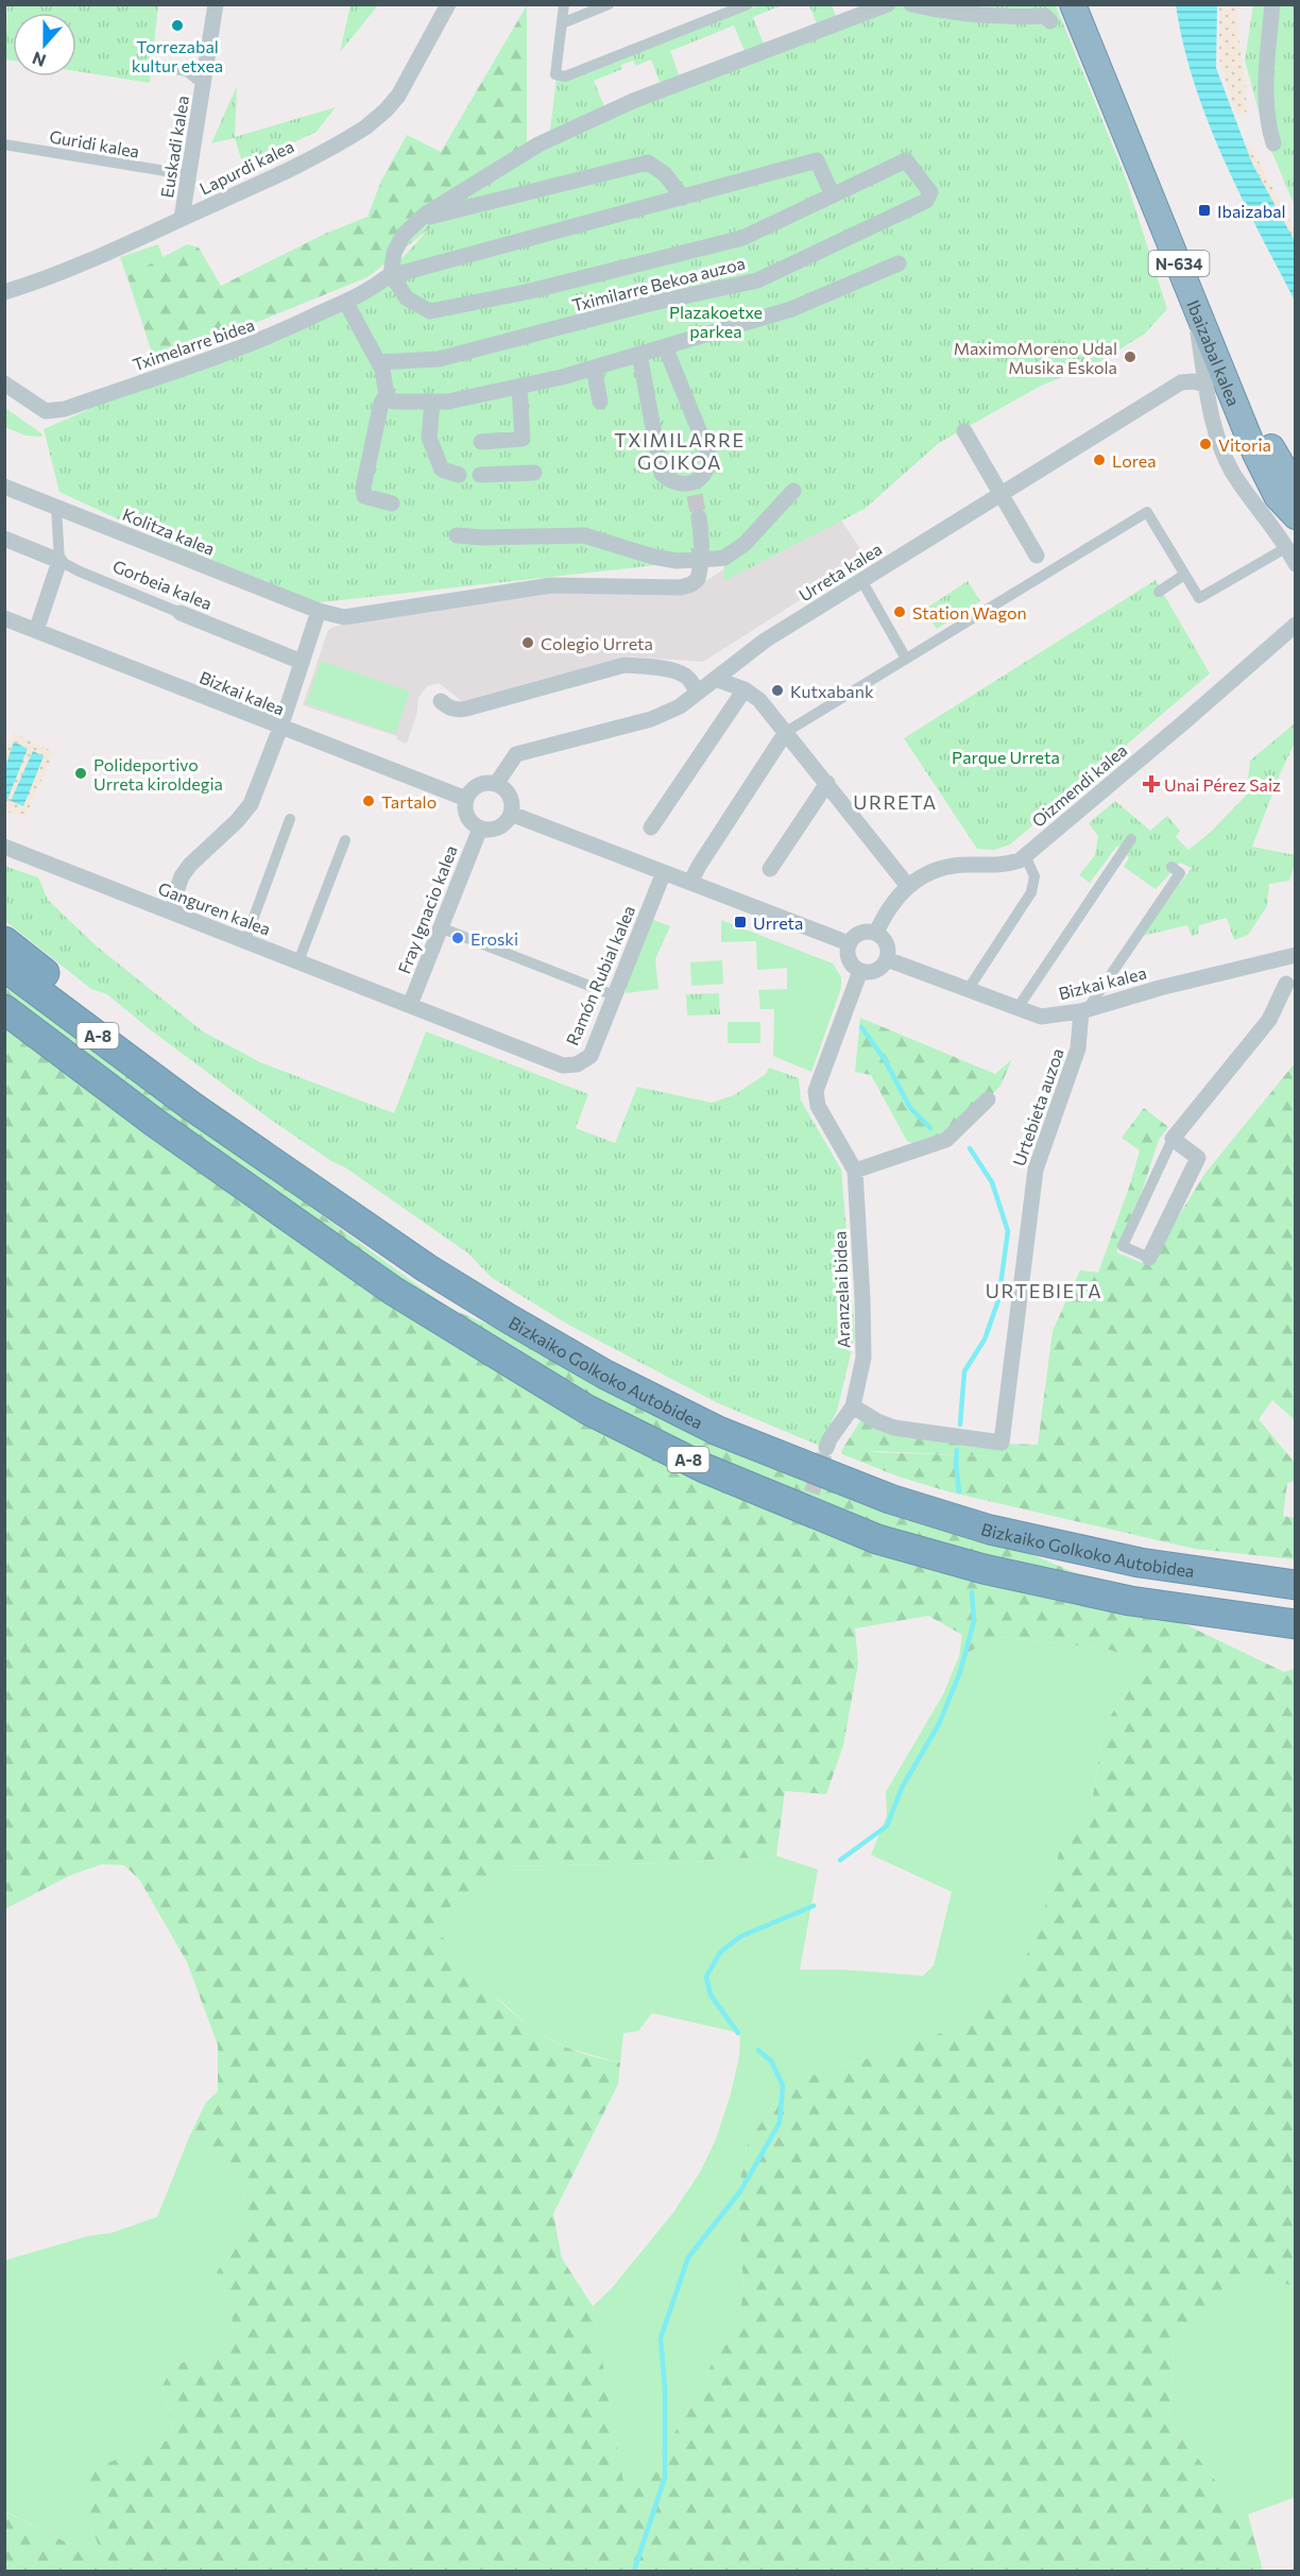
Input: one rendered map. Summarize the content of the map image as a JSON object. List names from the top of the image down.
{
  "streets": {
    "highway": [
      "N-634",
      "Ibaizabal kalea",
      "A-8",
      "Bizkaiko Golkoko Autobidea"
    ],
    "street": [
      "Guridi kalea",
      "Euskadi kalea",
      "Lapurdi kalea",
      "Tximilarre Bekoa auzoa",
      "Tximelarre bidea",
      "Kolitza kalea",
      "Urreta kalea",
      "Gorbeia kalea",
      "Bizkai kalea",
      "Oizmendi kalea",
      "Ganguren kalea",
      "Fray Ignacio kalea",
      "Ramón Rubial kalea",
      "Urtebieta auzoa",
      "Aranzelai bidea"
    ]
  },
  "crossings": [
    ["Euskadi kalea", "Lapurdi kalea"],
    ["Tximilarre Bekoa auzoa", "Tximelarre bidea"],
    ["Urreta kalea", "Bizkai kalea"],
    ["Urreta kalea", "Fray Ignacio kalea"],
    ["Bizkai kalea", "Fray Ignacio kalea"],
    ["Bizkai kalea", "Urtebieta auzoa"],
    ["Bizkai kalea", "Aranzelai bidea"],
    ["Ganguren kalea", "Fray Ignacio kalea"],
    ["Ganguren kalea", "Ramón Rubial kalea"],
    ["Fray Ignacio kalea", "Ramón Rubial kalea"],
    ["Urtebieta auzoa", "Aranzelai bidea"]
  ],
  "districts": ["TXIMILARRE GOIKOA", "URRETA", "URTEBIETA"],
  "parks": ["Plazakoetxe parkea", "Parque Urreta"],
  "places": {
    "other": [
      "Torrezabal kultur etxea",
      "MaximoMoreno Udal Musika Eskola",
      "Vitoria",
      "Lorea",
      "Station Wagon",
      "Colegio Urreta",
      "Kutxabank",
      "Polideportivo Urreta kiroldegia",
      "Tartalo",
      "Eroski"
    ],
    "transit": ["Ibaizabal", "Urreta"],
    "health": ["Unai Pérez Saiz"]
  },
  "north": "bottom"
}
